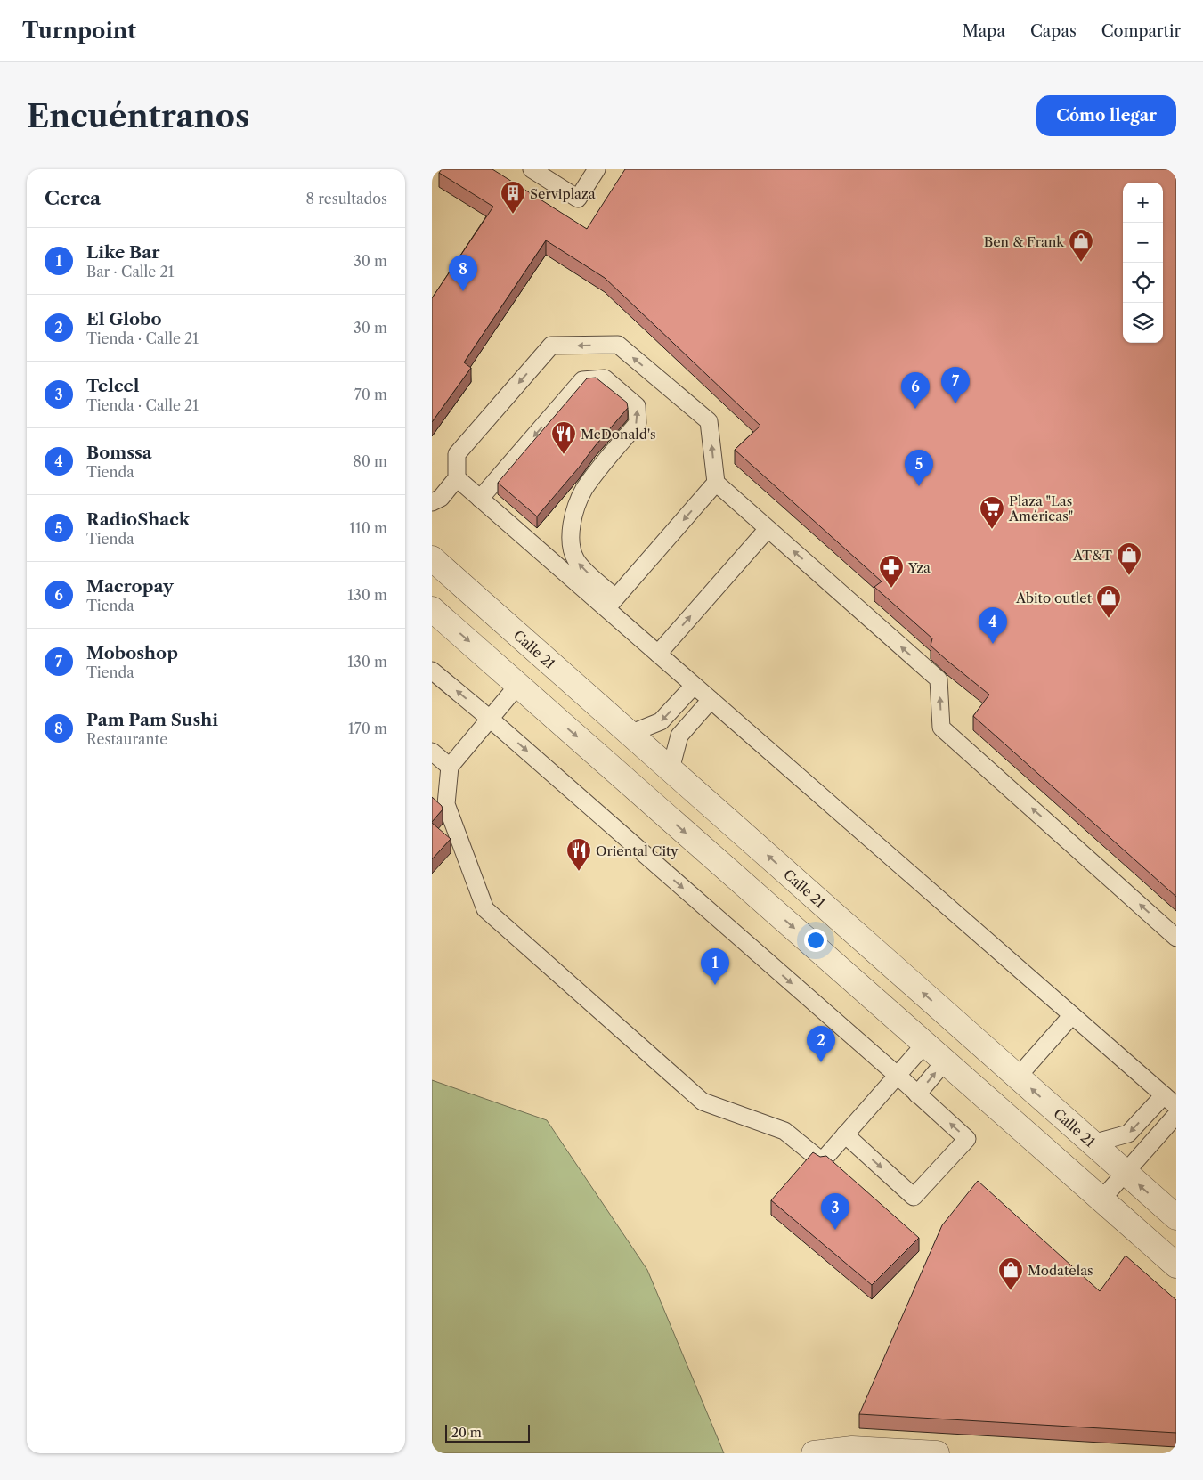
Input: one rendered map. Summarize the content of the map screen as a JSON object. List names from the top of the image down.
{
  "streets": {
    "street": ["Calle 21"]
  },
  "places": {
    "building": ["Serviplaza"],
    "shop": [
      "Ben & Frank",
      "AT&T",
      "Abito outlet",
      "Modatelas"
    ],
    "restaurant": ["McDonald's", "Oriental City"],
    "supermarket": ["Plaza \"Las Américas\""],
    "pharmacy": ["Yza"]
  },
  "scale_bar": "20 m",
  "page": {
    "header": "Turnpoint",
    "nav": ["Mapa", "Capas", "Compartir"],
    "buttons": "Cómo llegar",
    "title": "Encuéntranos",
    "heading": ["Cerca", "8 resultados"],
    "map_buttons": ["+", "−"],
    "list": [
      {
        "mark": "1",
        "name": "Like Bar",
        "note": "Bar · Calle 21",
        "value": "30 m"
      },
      {
        "mark": "2",
        "name": "El Globo",
        "note": "Tienda · Calle 21",
        "value": "30 m"
      },
      {
        "mark": "3",
        "name": "Telcel",
        "note": "Tienda · Calle 21",
        "value": "70 m"
      },
      {
        "mark": "4",
        "name": "Bomssa",
        "note": "Tienda",
        "value": "80 m"
      },
      {
        "mark": "5",
        "name": "RadioShack",
        "note": "Tienda",
        "value": "110 m"
      },
      {
        "mark": "6",
        "name": "Macropay",
        "note": "Tienda",
        "value": "130 m"
      },
      {
        "mark": "7",
        "name": "Moboshop",
        "note": "Tienda",
        "value": "130 m"
      },
      {
        "mark": "8",
        "name": "Pam Pam Sushi",
        "note": "Restaurante",
        "value": "170 m"
      }
    ],
    "pins": [
      "8",
      "7",
      "6",
      "5",
      "4",
      "1",
      "2",
      "3"
    ],
    "scale": "20 m"
  }
}
